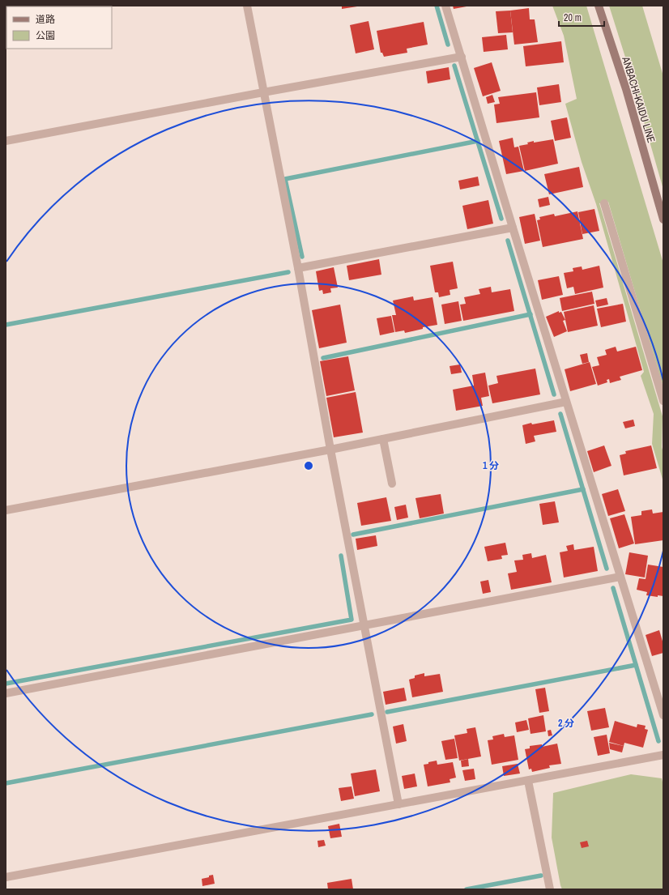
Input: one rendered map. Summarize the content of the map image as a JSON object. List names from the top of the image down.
{
  "streets": {
    "main road": ["ANBACHI-KAIDU LINE"]
  },
  "legend": ["道路", "公園"],
  "scale_bar": "20 m",
  "rings": ["1 分", "2 分"]
}
